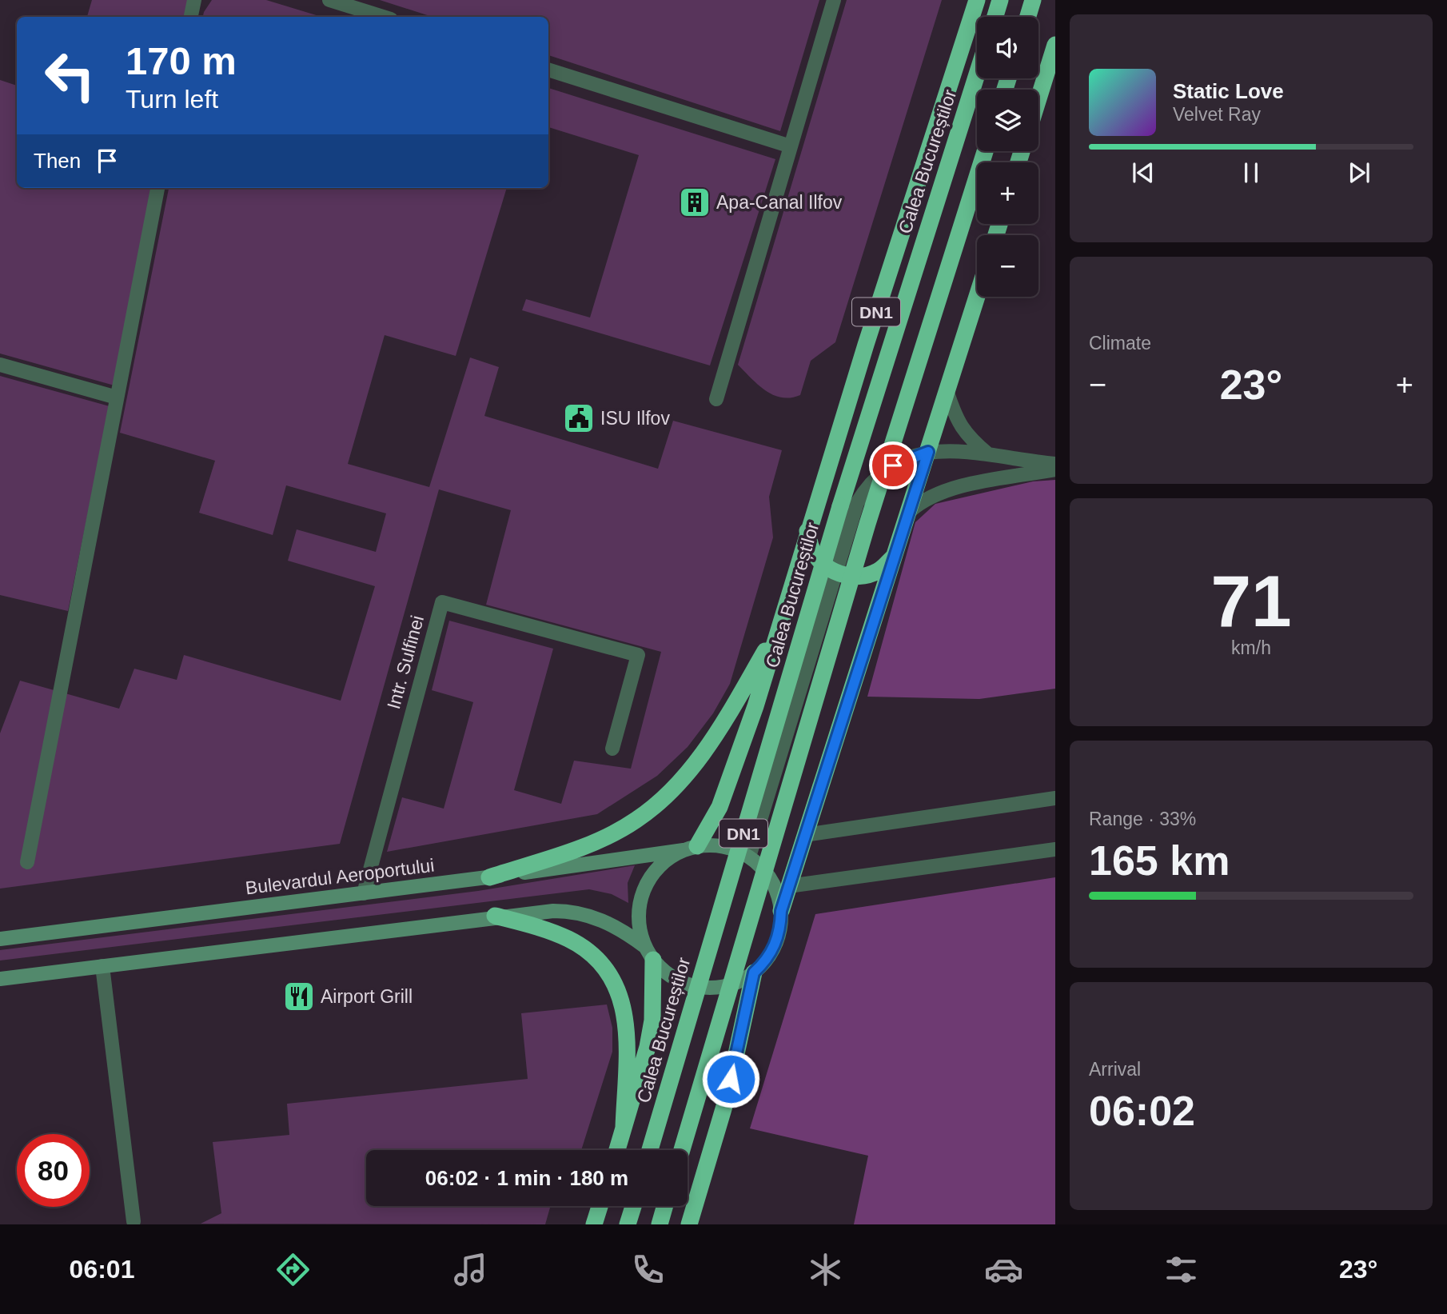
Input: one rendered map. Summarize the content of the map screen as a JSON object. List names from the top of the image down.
{
  "streets": {
    "highway": ["Calea Bucureștilor", "DN1"],
    "street": ["Bulevardul Aeroportului"],
    "lane": ["Intr. Sulfinei"]
  },
  "crossings": [
    ["DN1", "Bulevardul Aeroportului"],
    ["Intr. Sulfinei", "Bulevardul Aeroportului"]
  ],
  "places": {
    "building": ["Apa-Canal Ilfov"],
    "public building": ["ISU Ilfov"],
    "restaurant": ["Airport Grill"]
  },
  "page": {
    "map_buttons": ["+", "−"],
    "turn": ["170 m", "Turn left"],
    "song": ["Static Love", "Velvet Ray"],
    "then": "Then",
    "tile": [
      "Climate",
      ["71", "km/h"],
      ["Range · 33%", "165 km"],
      ["Arrival", "06:02"]
    ],
    "heat": ["−", "23°", "+"],
    "limit": "80",
    "trip": "06:02 · 1 min · 180 m",
    "tabs": ["06:01", "23°"]
  }
}
